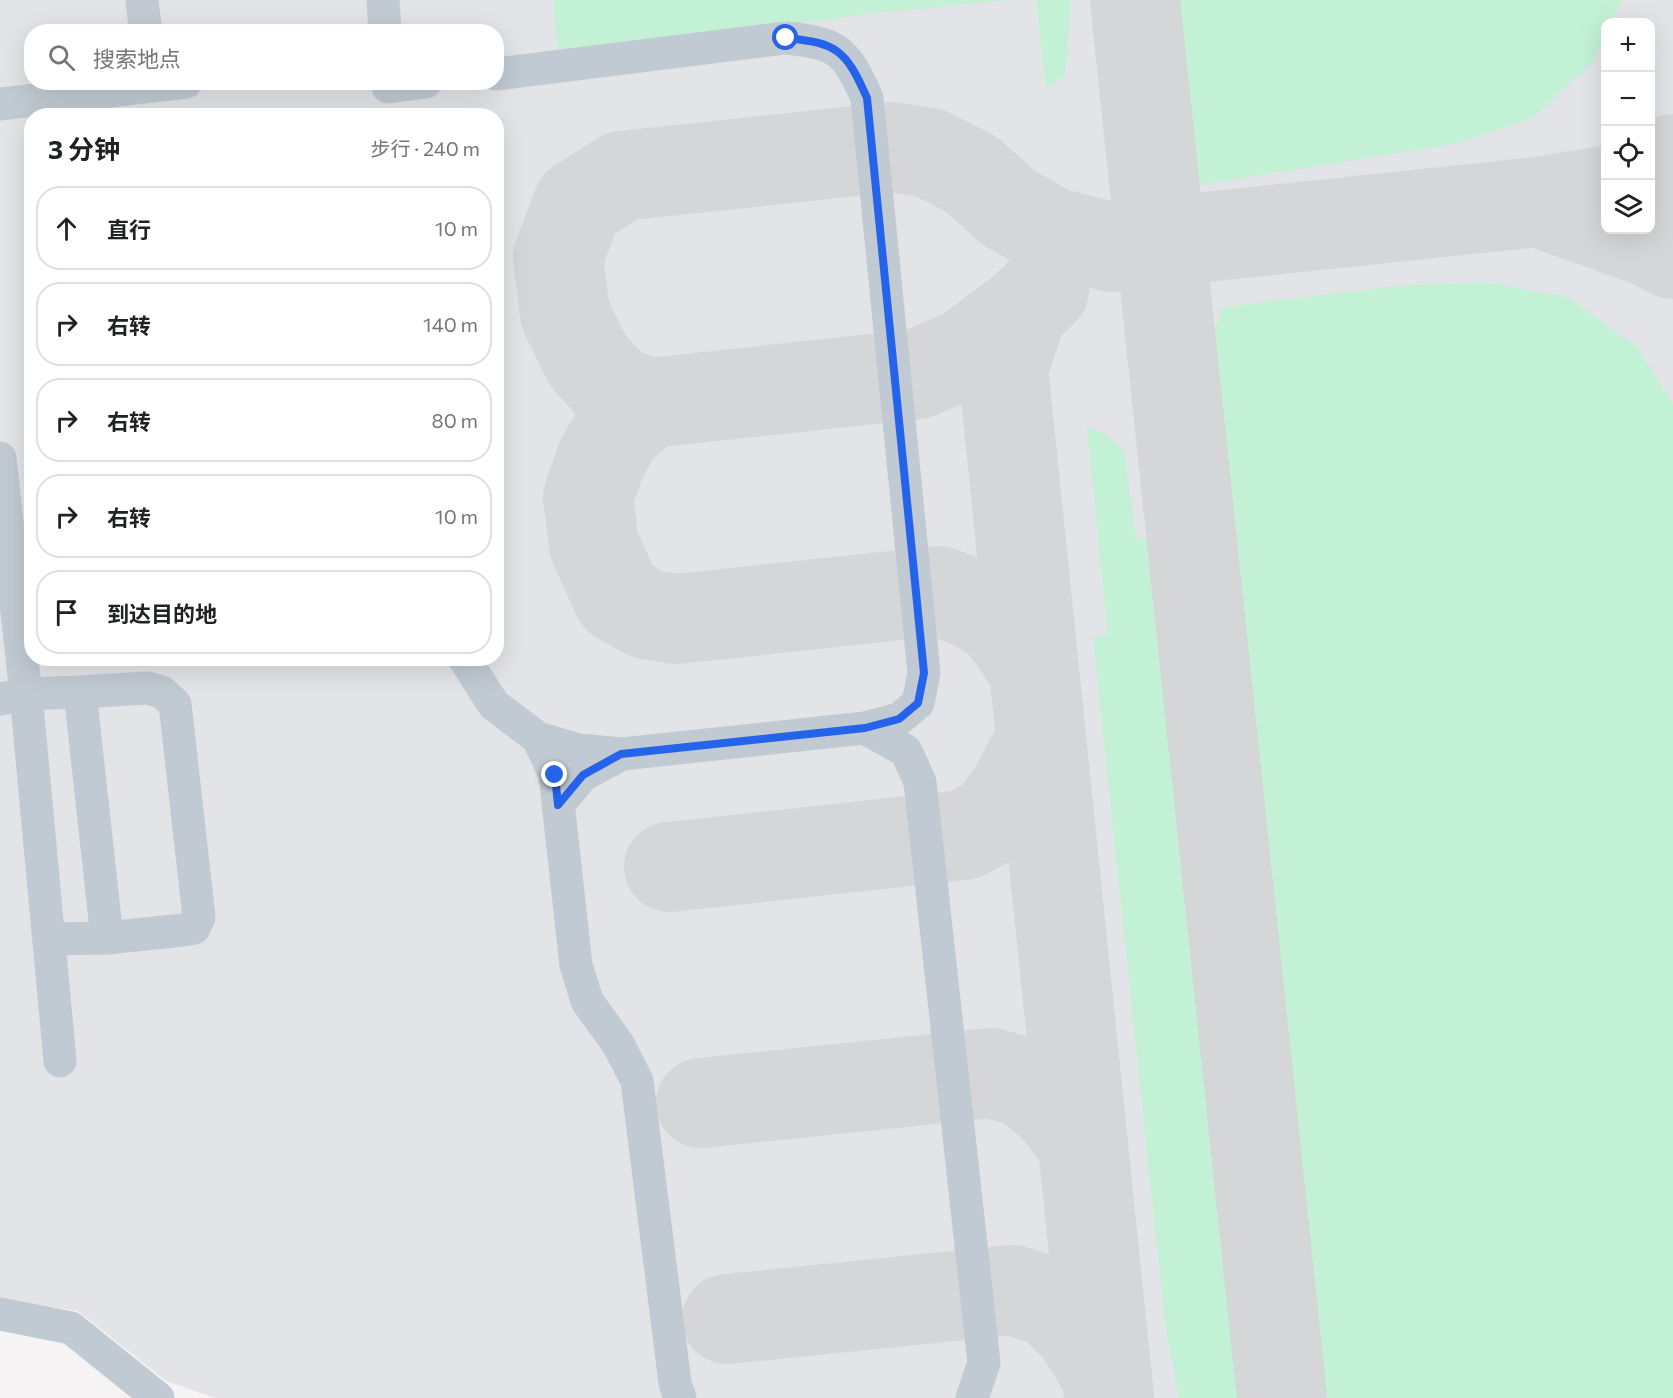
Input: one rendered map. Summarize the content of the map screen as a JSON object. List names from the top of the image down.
{
  "page": {
    "map_buttons": ["+", "−"],
    "search": "搜索地点",
    "heading": ["3 分钟", "步行 · 240 m"],
    "list": [
      ["直行", "10 m"],
      ["右转", "140 m"],
      ["右转", "80 m"],
      ["右转", "10 m"],
      "到达目的地"
    ]
  }
}
